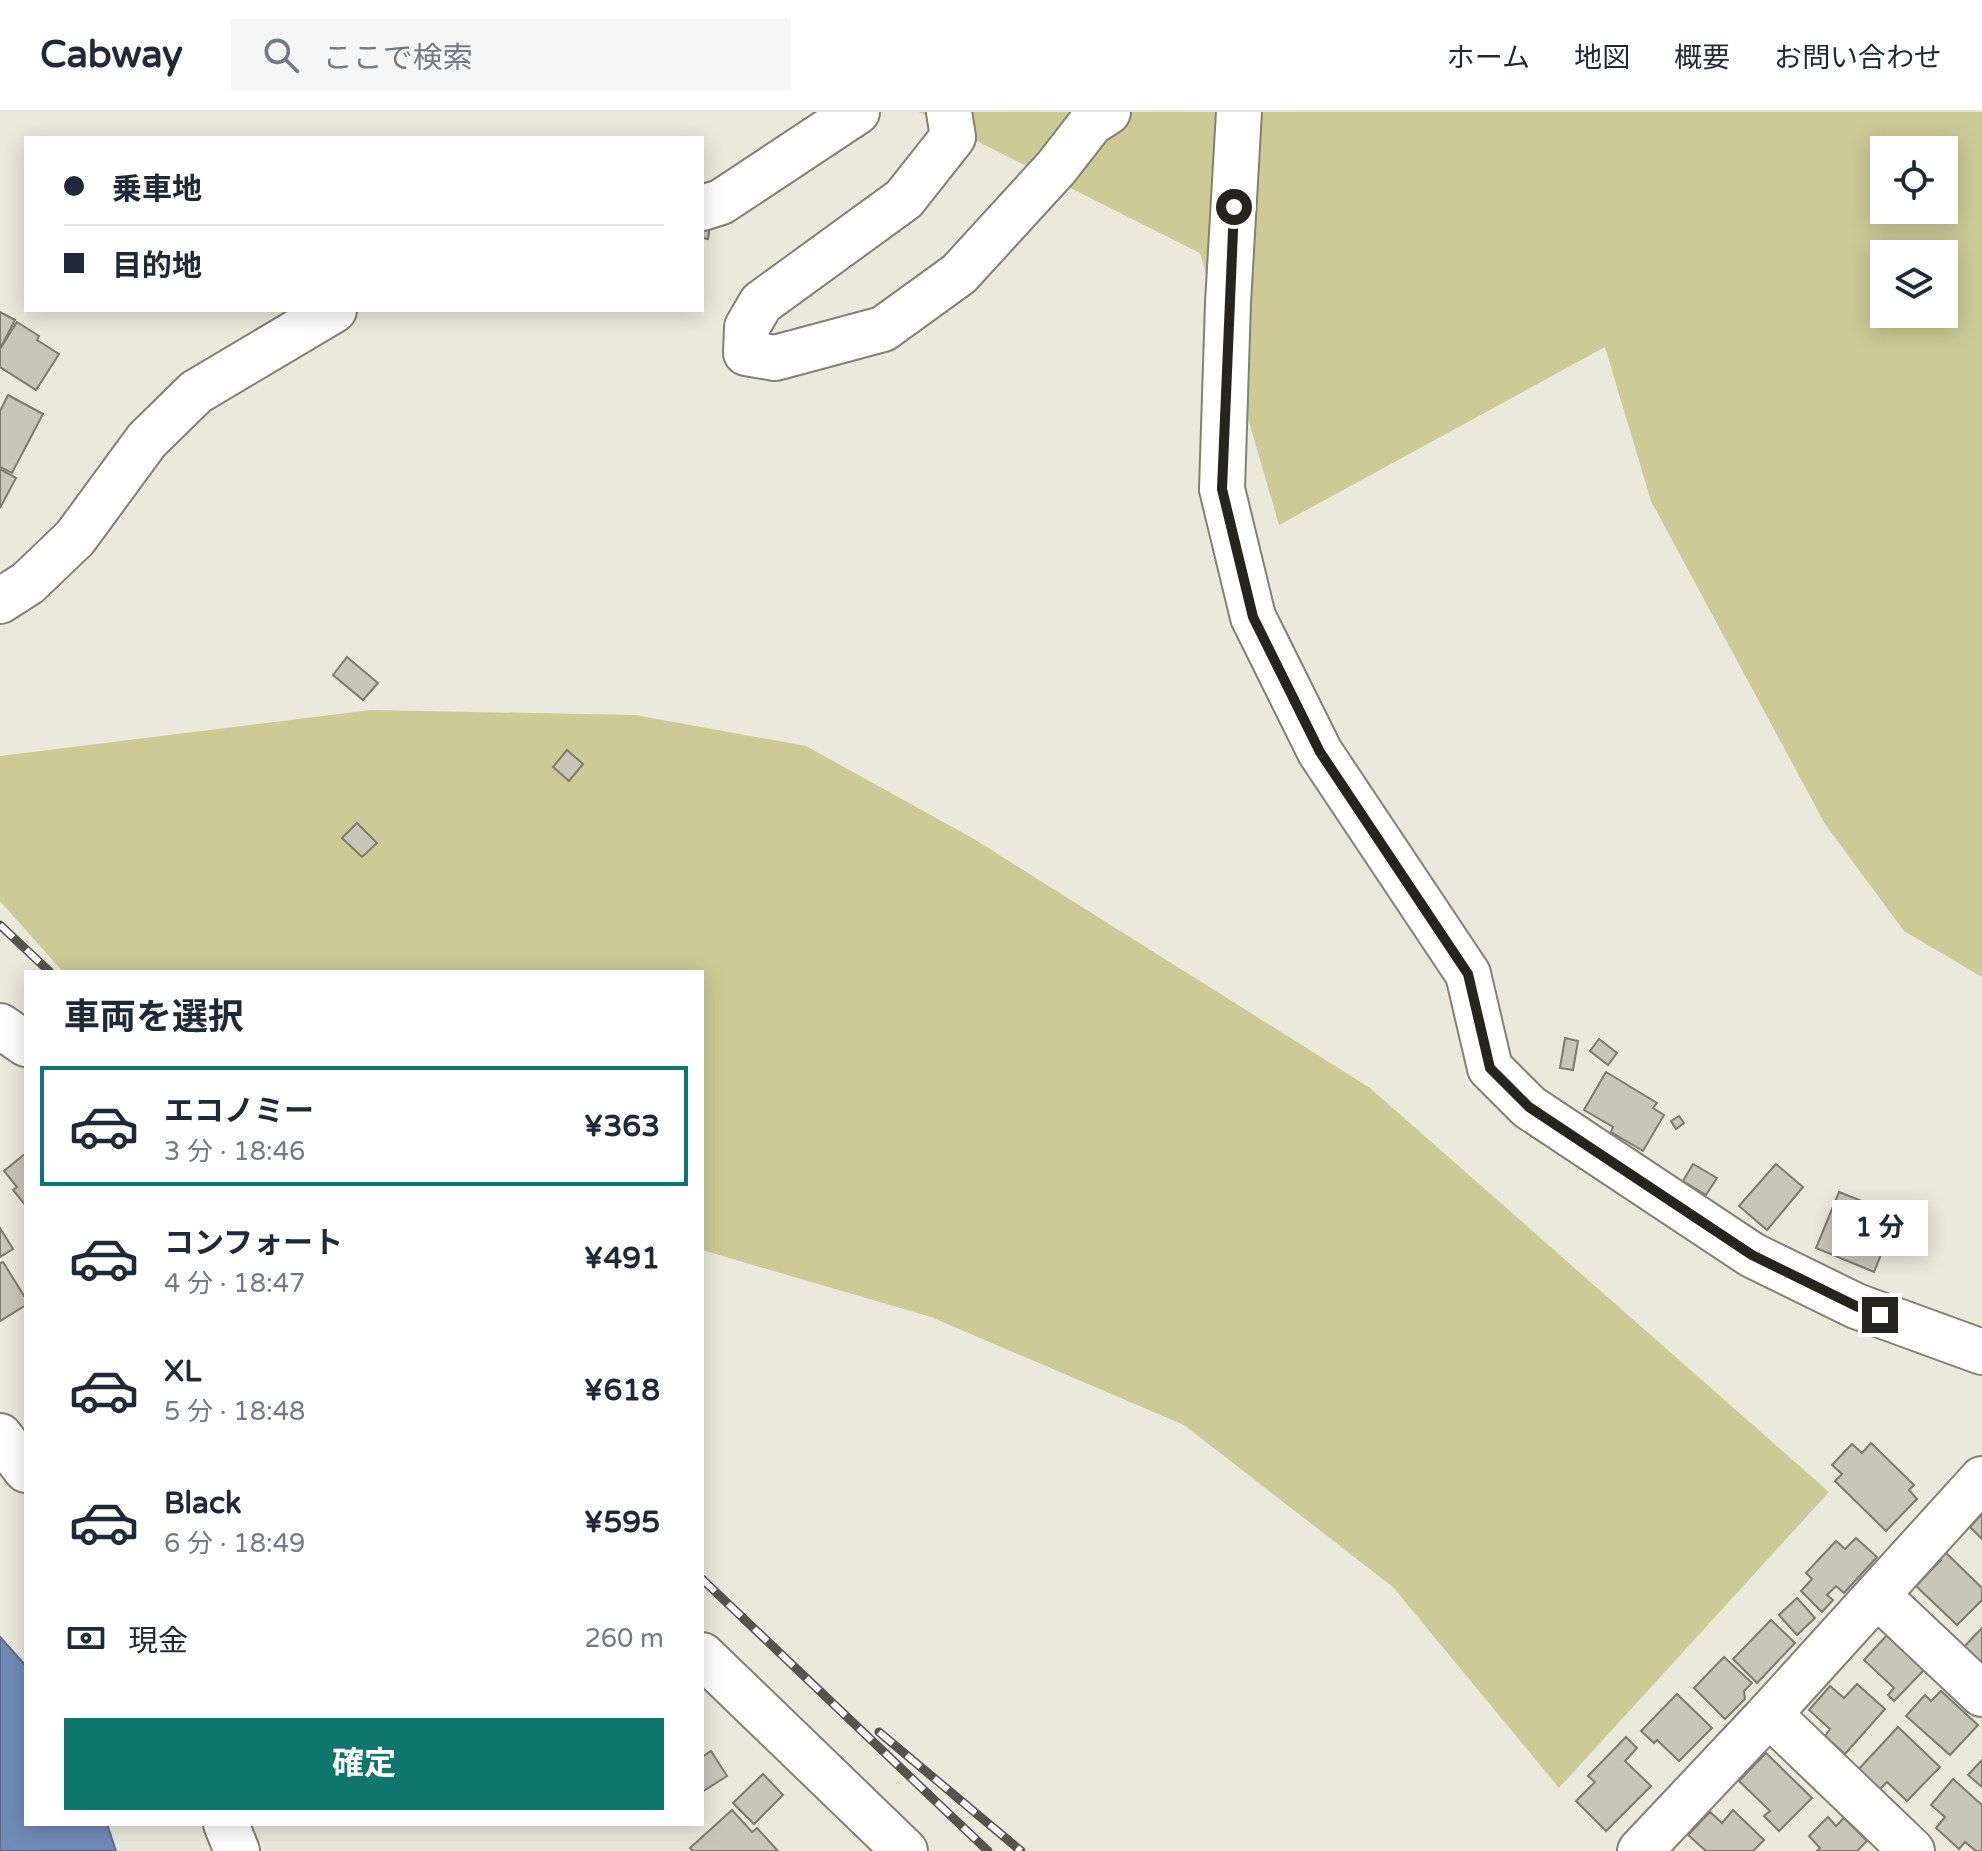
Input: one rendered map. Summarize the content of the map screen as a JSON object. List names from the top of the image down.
{
  "page": {
    "header": "Cabway",
    "search": "ここで検索",
    "nav": [
      "ホーム",
      "地図",
      "概要",
      "お問い合わせ"
    ],
    "banner": ["乗車地", "目的地"],
    "heading": "車両を選択",
    "list": [
      {
        "name": "エコノミー",
        "note": "3 分 · 18:46",
        "value": "¥363"
      },
      {
        "name": "コンフォート",
        "note": "4 分 · 18:47",
        "value": "¥491"
      },
      {
        "name": "XL",
        "note": "5 分 · 18:48",
        "value": "¥618"
      },
      {
        "name": "Black",
        "note": "6 分 · 18:49",
        "value": "¥595"
      }
    ],
    "bubble": "1 分",
    "pay": ["現金", "260 m"],
    "buttons": "確定"
  }
}
